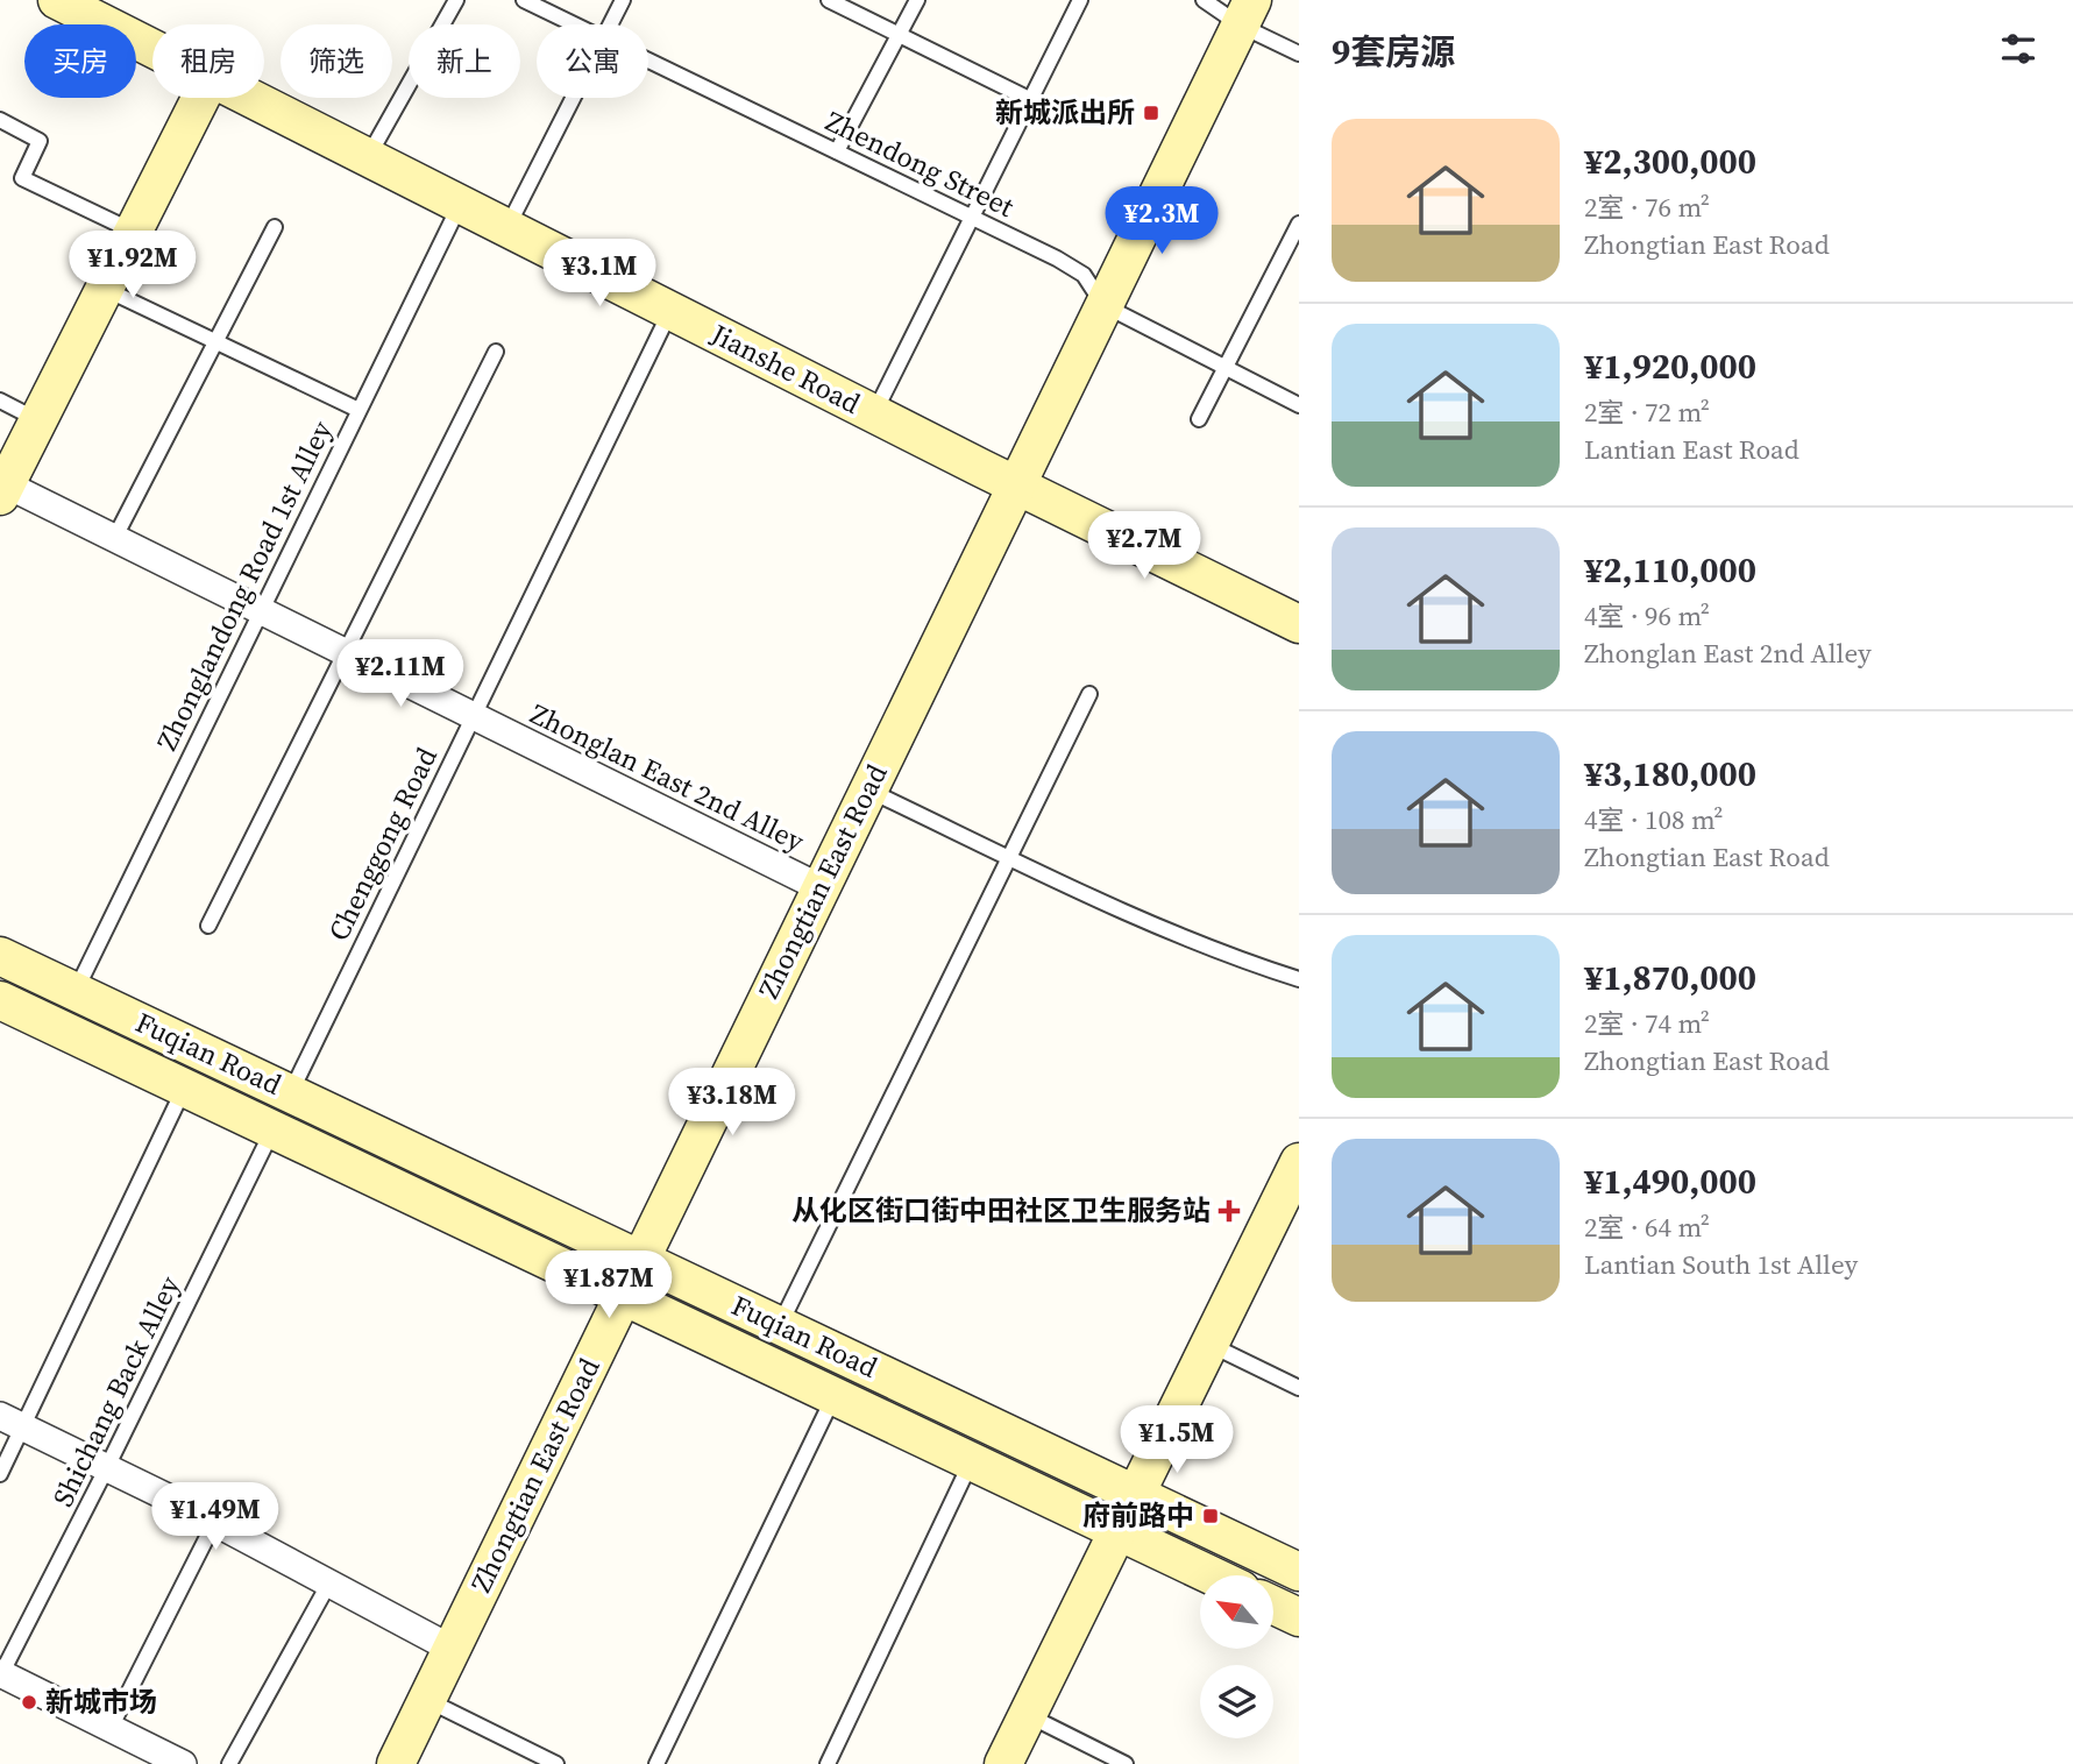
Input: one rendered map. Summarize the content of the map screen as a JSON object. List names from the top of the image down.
{
  "streets": {
    "street": [
      "Jianshe Road",
      "Zhonglan East 2nd Alley",
      "Zhongtian East Road",
      "Fuqian Road"
    ],
    "lane": [
      "Zhendong Street",
      "Zhonglandong Road 1st Alley",
      "Chenggong Road",
      "Shichang Back Alley"
    ]
  },
  "crossings": [
    ["Zhendong Street", "Zhongtian East Road"],
    ["Jianshe Road", "Zhonglandong Road 1st Alley"],
    ["Jianshe Road", "Chenggong Road"],
    ["Jianshe Road", "Zhongtian East Road"],
    ["Zhonglandong Road 1st Alley", "Zhonglan East 2nd Alley"],
    ["Zhonglandong Road 1st Alley", "Fuqian Road"],
    ["Zhonglan East 2nd Alley", "Chenggong Road"],
    ["Zhonglan East 2nd Alley", "Zhongtian East Road"],
    ["Chenggong Road", "Fuqian Road"],
    ["Chenggong Road", "Shichang Back Alley"],
    ["Zhongtian East Road", "Fuqian Road"],
    ["Fuqian Road", "Shichang Back Alley"]
  ],
  "places": {
    "transit": ["新城派出所", "府前路中"],
    "health": ["从化区街口街中田社区卫生服务站"],
    "other": ["新城市场"]
  },
  "north": "top left",
  "page": {
    "heading": "9套房源",
    "chip": [
      "买房",
      "租房",
      "筛选",
      "新上",
      "公寓"
    ],
    "list": [
      {
        "name": "¥2,300,000",
        "note": "2室 · 76 m² · Zhongtian East Road"
      },
      {
        "name": "¥1,920,000",
        "note": "2室 · 72 m² · Lantian East Road"
      },
      {
        "name": "¥2,110,000",
        "note": "4室 · 96 m² · Zhonglan East 2nd Alley"
      },
      {
        "name": "¥3,180,000",
        "note": "4室 · 108 m² · Zhongtian East Road"
      },
      {
        "name": "¥1,870,000",
        "note": "2室 · 74 m² · Zhongtian East Road"
      },
      {
        "name": "¥1,490,000",
        "note": "2室 · 64 m² · Lantian South 1st Alley"
      }
    ],
    "price": [
      "¥2.3M",
      "¥1.92M",
      "¥3.1M",
      "¥2.7M",
      "¥2.11M",
      "¥3.18M",
      "¥1.87M",
      "¥1.5M",
      "¥1.49M"
    ]
  }
}
